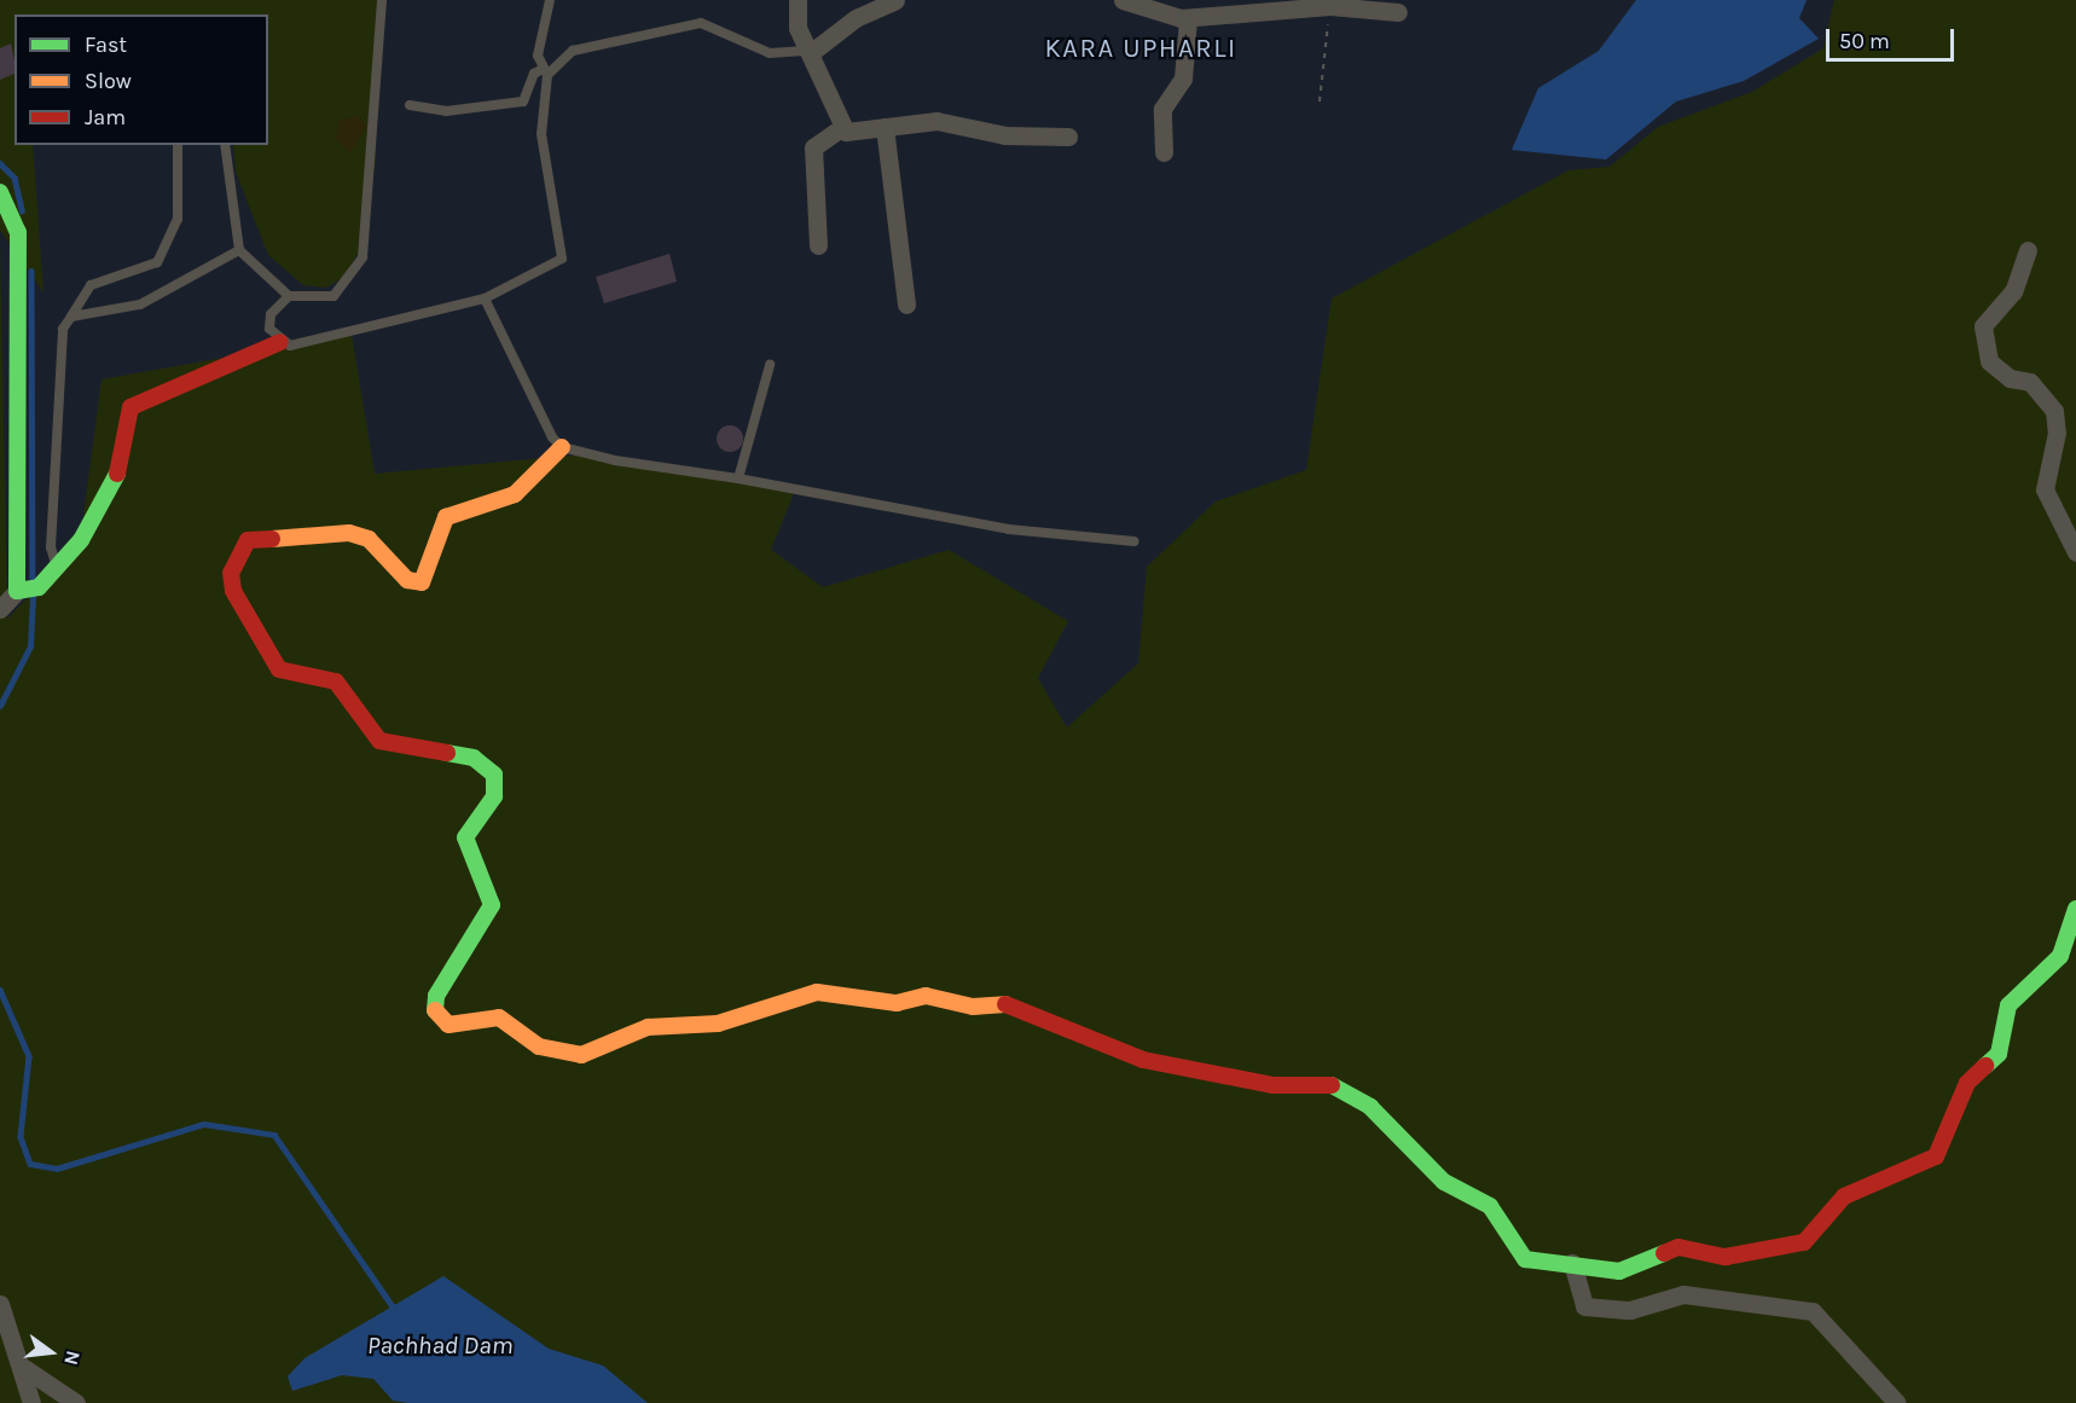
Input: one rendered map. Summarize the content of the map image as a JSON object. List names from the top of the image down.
{
  "districts": ["KARA UPHARLI"],
  "water": ["Pachhad Dam"],
  "legend": ["Fast", "Slow", "Jam"],
  "scale_bar": "50 m",
  "north": "right"
}
